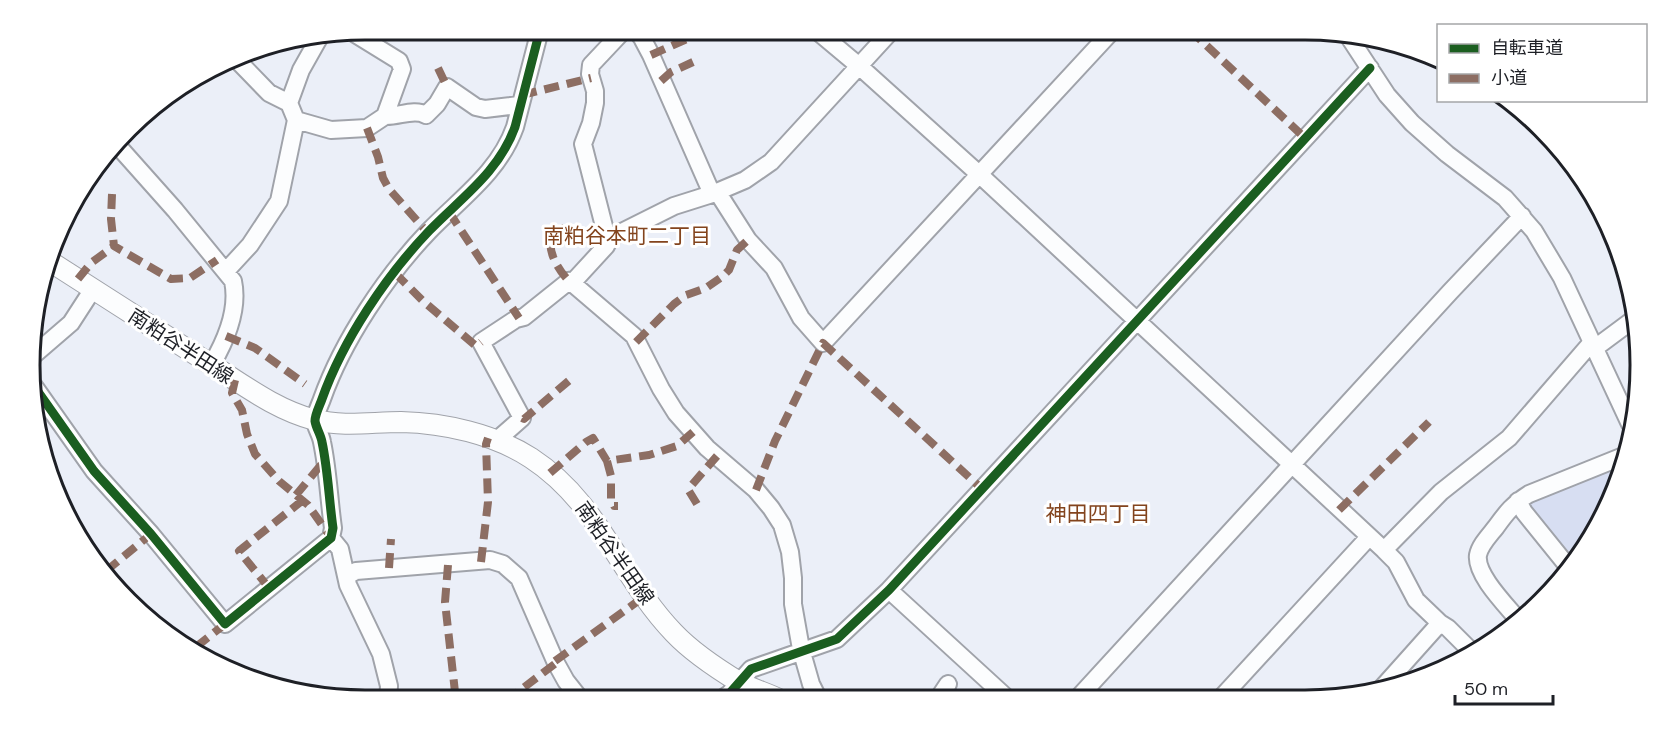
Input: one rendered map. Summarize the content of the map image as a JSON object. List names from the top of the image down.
{
  "streets": {
    "main road": ["南粕谷半田線"]
  },
  "districts": ["南粕谷本町二丁目", "神田四丁目"],
  "legend": ["自転車道", "小道"],
  "scale_bar": "50 m"
}
